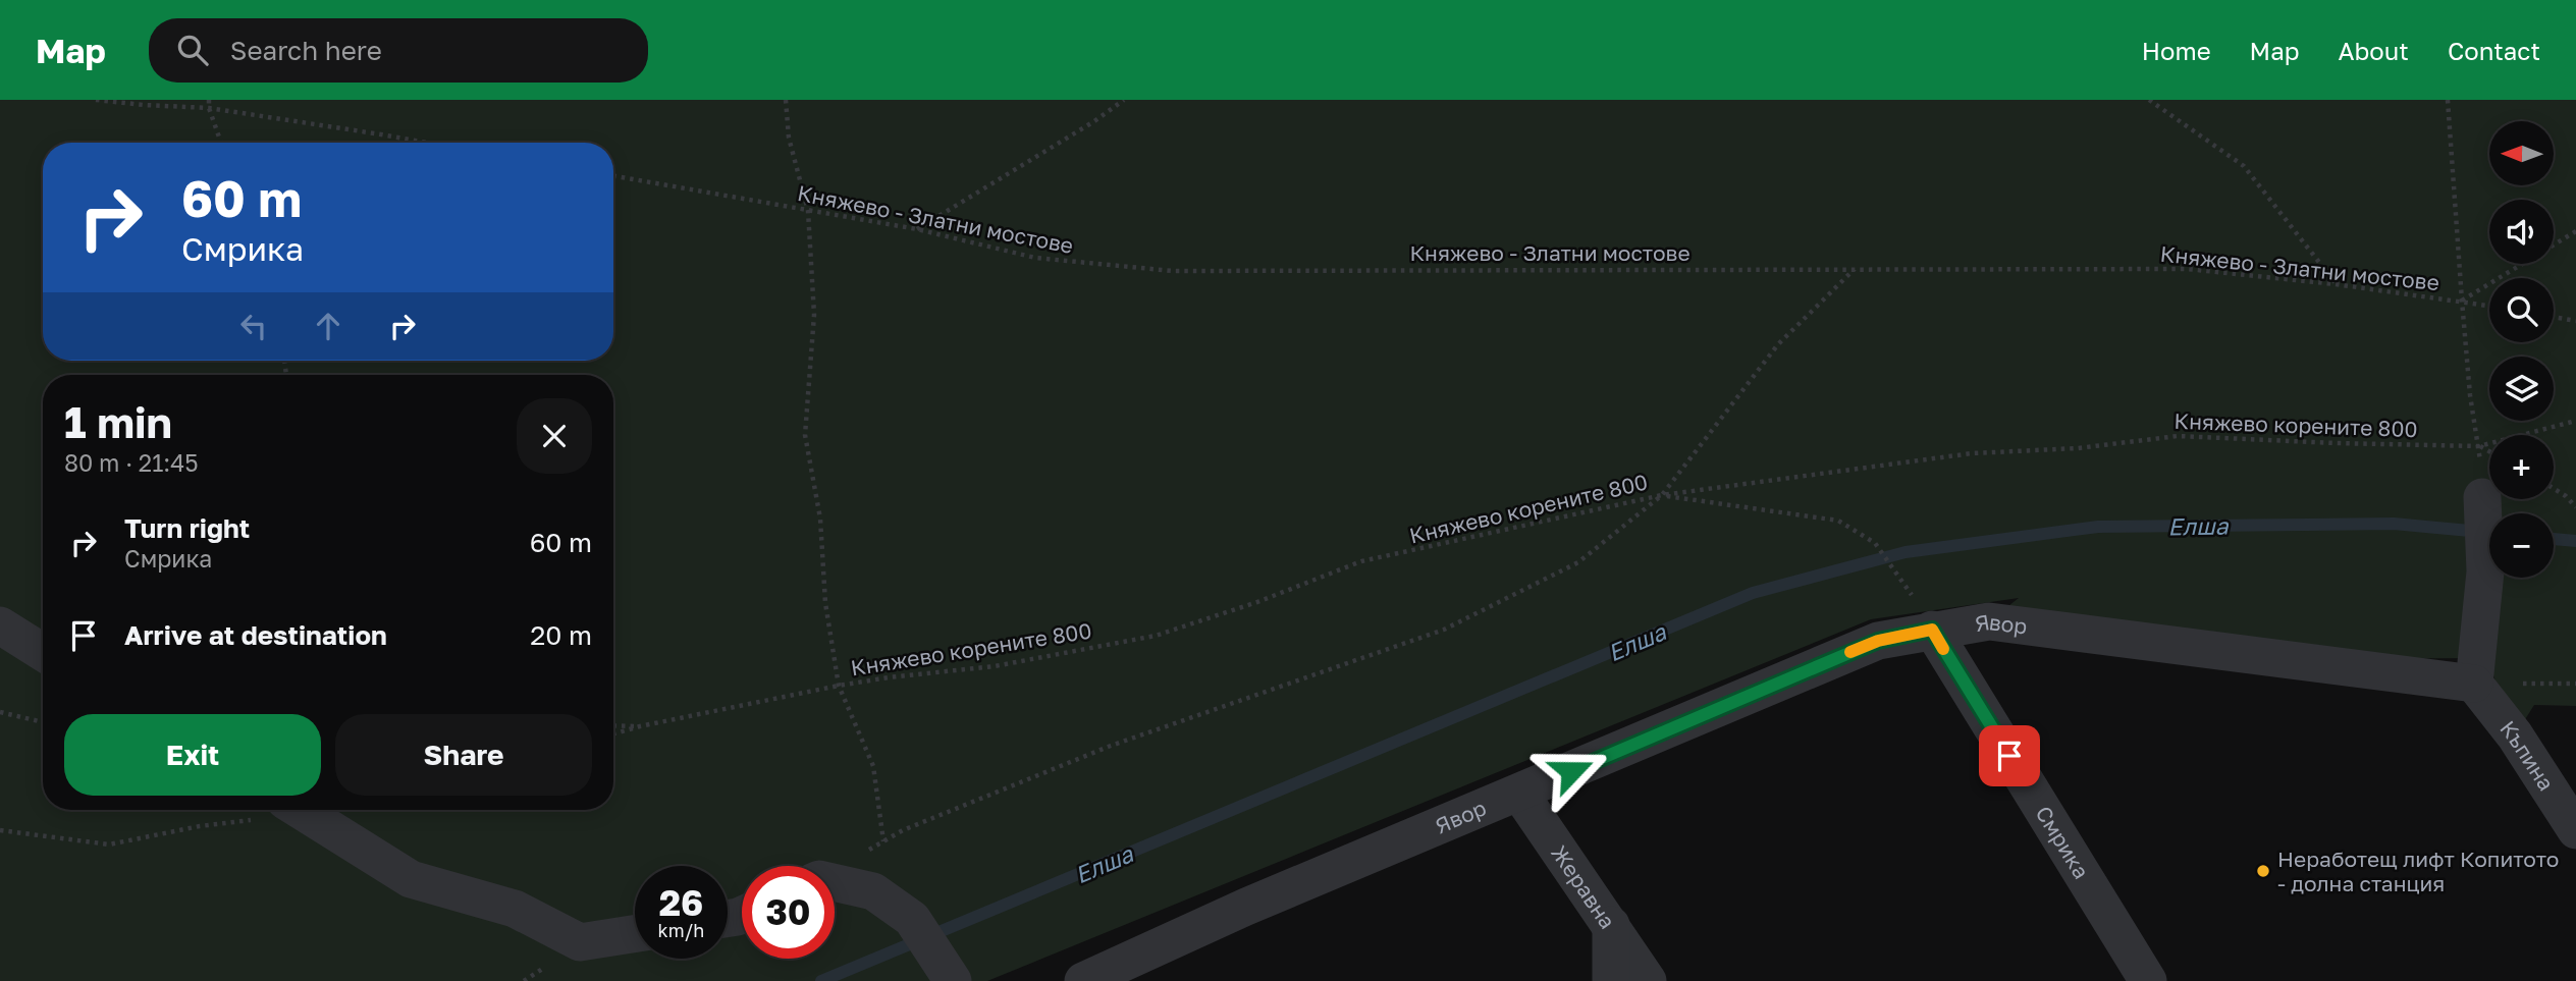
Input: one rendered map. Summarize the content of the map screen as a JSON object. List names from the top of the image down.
{
  "streets": {
    "street": [
      "Явор",
      "Къпина",
      "Смрика",
      "Жеравна"
    ],
    "path": ["Княжево - Златни мостове", "Княжево корените 800"]
  },
  "crossings": [
    ["Явор", "Къпина"],
    ["Явор", "Смрика"],
    ["Явор", "Жеравна"]
  ],
  "water": ["Елша"],
  "places": ["Неработещ лифт Копитото - долна станция"],
  "north": "left",
  "page": {
    "header": "Map",
    "search": "Search here",
    "nav": [
      "Home",
      "Map",
      "About",
      "Contact"
    ],
    "map_buttons": ["+", "−"],
    "turn": ["60 m", "Смрика"],
    "heading": ["1 min", "80 m · 21:45"],
    "list": [
      {
        "name": "Turn right",
        "note": "Смрика",
        "value": "60 m"
      },
      {
        "name": "Arrive at destination",
        "value": "20 m"
      }
    ],
    "buttons": ["Exit", "Share"],
    "speed": "26 km/h",
    "limit": "30"
  }
}
